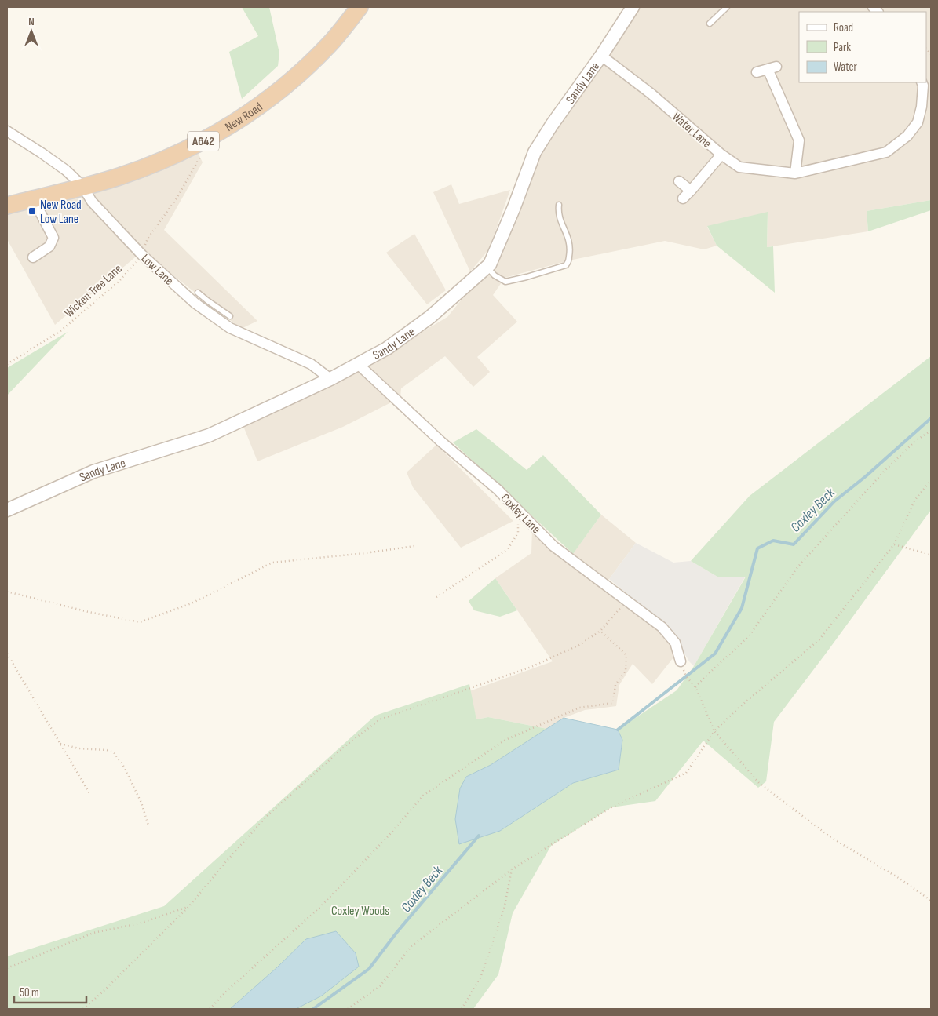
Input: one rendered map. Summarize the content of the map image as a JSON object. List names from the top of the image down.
{
  "streets": {
    "highway": ["New Road", "A642"],
    "street": [
      "Sandy Lane",
      "Water Lane",
      "Low Lane",
      "Coxley Lane"
    ],
    "path": ["Wicken Tree Lane"]
  },
  "crossings": [
    ["Sandy Lane", "Water Lane"],
    ["Sandy Lane", "Low Lane"],
    ["Sandy Lane", "Coxley Lane"],
    ["New Road", "Low Lane"],
    ["Low Lane", "Wicken Tree Lane"]
  ],
  "water": ["Coxley Beck"],
  "parks": ["Coxley Woods"],
  "places": {
    "transit": ["New Road Low Lane"]
  },
  "legend": ["Road", "Park", "Water"],
  "scale_bar": "50 m",
  "north": "top"
}
